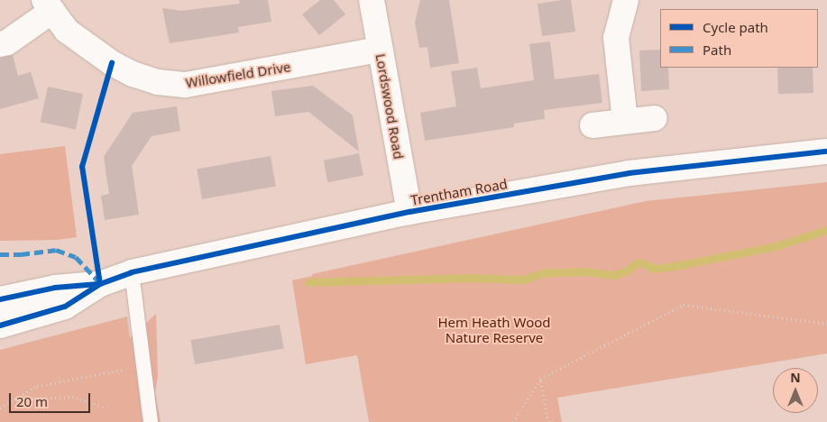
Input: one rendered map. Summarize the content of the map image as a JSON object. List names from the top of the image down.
{
  "streets": {
    "main road": ["Willowfield Drive", "Lordswood Road", "Trentham Road"]
  },
  "crossings": [
    ["Willowfield Drive", "Lordswood Road"],
    ["Lordswood Road", "Trentham Road"]
  ],
  "parks": ["Hem Heath Wood Nature Reserve"],
  "legend": ["Cycle path", "Path"],
  "scale_bar": "20 m",
  "north": "top"
}
